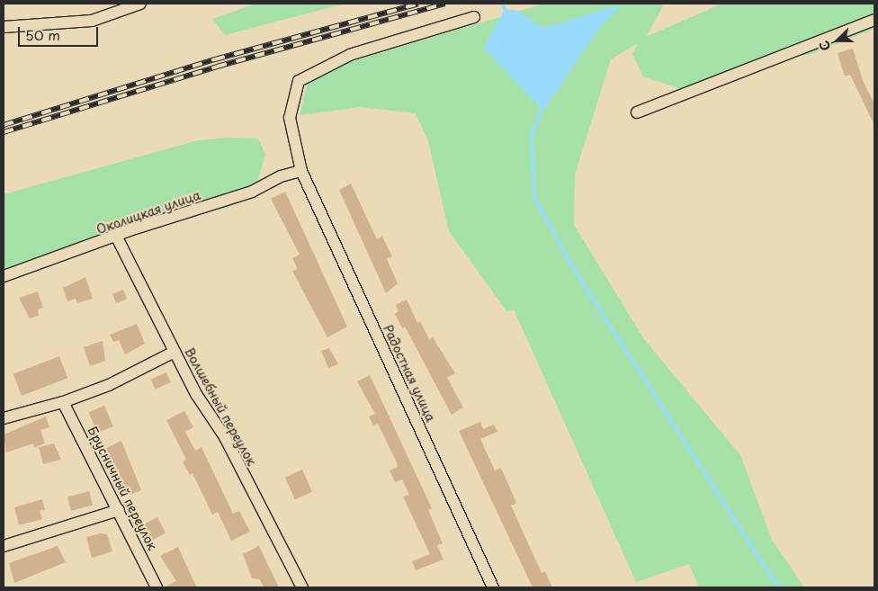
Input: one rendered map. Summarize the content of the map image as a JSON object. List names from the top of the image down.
{
  "streets": {
    "street": [
      "Околицкая улица",
      "Радостная улица",
      "Волшебный переулок",
      "Брусничный переулок"
    ]
  },
  "crossings": [
    ["Околицкая улица", "Радостная улица"],
    ["Околицкая улица", "Волшебный переулок"]
  ],
  "scale_bar": "50 m",
  "north": "left"
}
